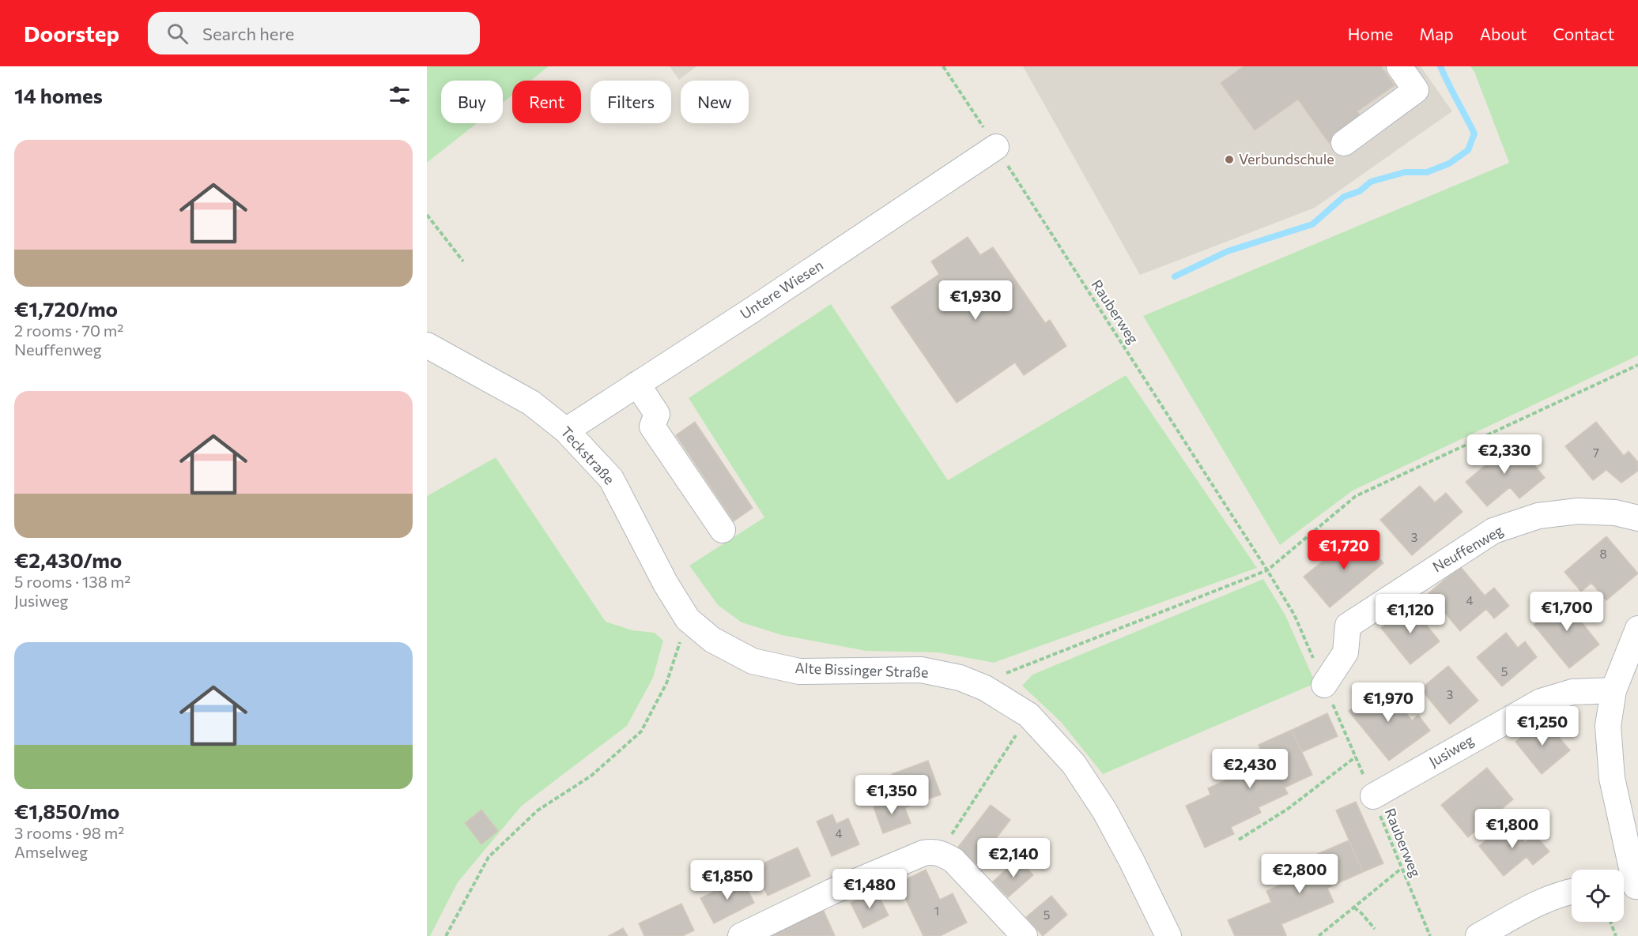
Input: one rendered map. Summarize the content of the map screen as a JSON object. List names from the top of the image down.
{
  "streets": {
    "street": [
      "Untere Wiesen",
      "Teckstraße",
      "Neuffenweg",
      "Alte Bissinger Straße",
      "Jusiweg"
    ],
    "path": ["Rauberweg"]
  },
  "crossings": [
    ["Untere Wiesen", "Rauberweg"],
    ["Untere Wiesen", "Teckstraße"],
    ["Rauberweg", "Neuffenweg"],
    ["Rauberweg", "Jusiweg"],
    ["Teckstraße", "Alte Bissinger Straße"]
  ],
  "places": ["Verbundschule"],
  "house_numbers": [
    "7",
    "3",
    "8",
    "4",
    "5",
    "3",
    "4",
    "1",
    "5"
  ],
  "page": {
    "header": "Doorstep",
    "search": "Search here",
    "nav": [
      "Home",
      "Map",
      "About",
      "Contact"
    ],
    "heading": "14 homes",
    "chip": [
      "Buy",
      "Rent",
      "Filters",
      "New"
    ],
    "list": [
      {
        "name": "€1,720/mo",
        "note": "2 rooms · 70 m² · Neuffenweg"
      },
      {
        "name": "€2,430/mo",
        "note": "5 rooms · 138 m² · Jusiweg"
      },
      {
        "name": "€1,850/mo",
        "note": "3 rooms · 98 m² · Amselweg"
      }
    ],
    "price": [
      "€1,930",
      "€2,330",
      "€1,720",
      "€1,700",
      "€1,120",
      "€1,970",
      "€1,250",
      "€2,430",
      "€1,350",
      "€1,800",
      "€2,140",
      "€2,800",
      "€1,850",
      "€1,480"
    ]
  }
}
